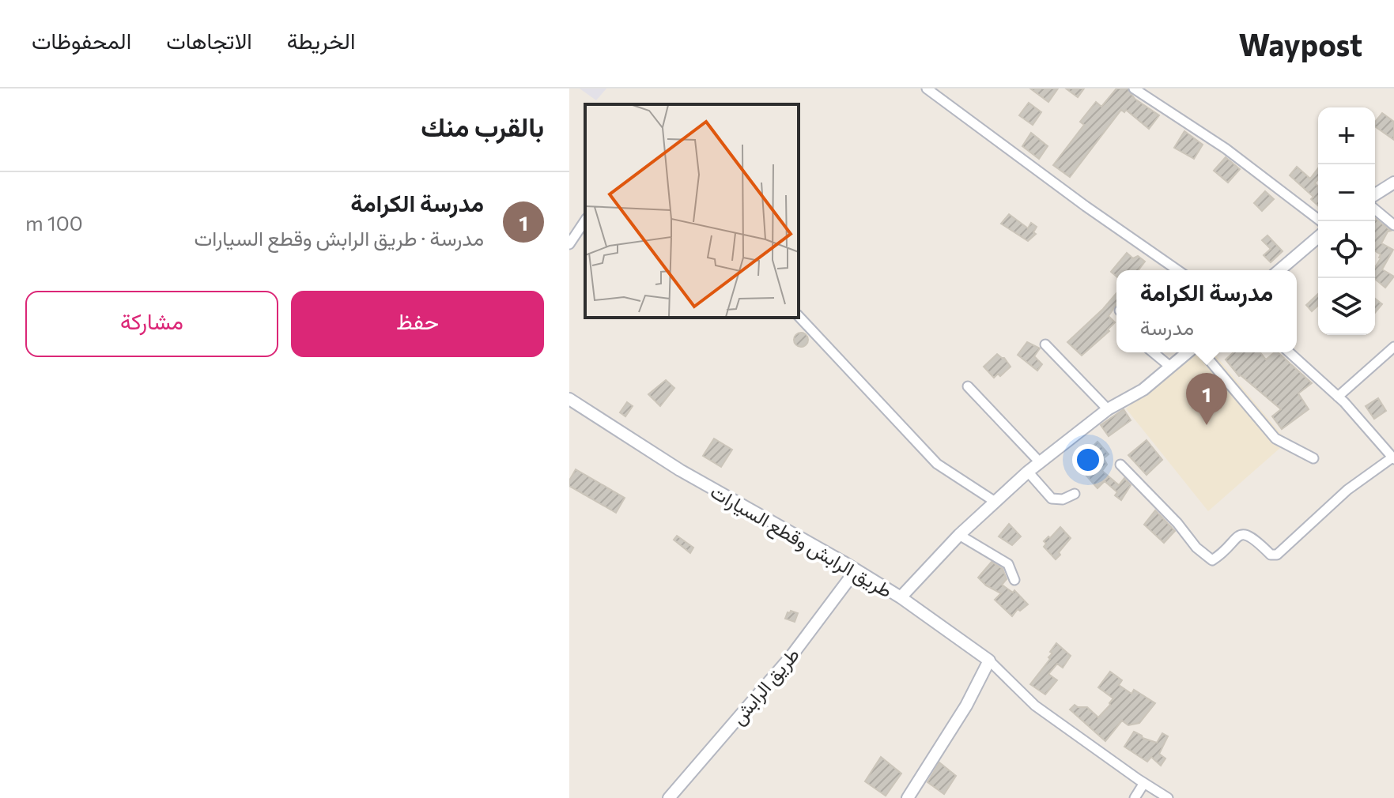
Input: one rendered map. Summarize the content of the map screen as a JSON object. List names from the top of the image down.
{
  "streets": {
    "main road": ["طريق الرابش وقطع السيارات", "طريق الرابش"]
  },
  "crossings": [
    ["طريق الرابش وقطع السيارات", "طريق الرابش"]
  ],
  "page": {
    "header": "Waypost",
    "nav": ["الخريطة", "الاتجاهات", "المحفوظات"],
    "heading": "بالقرب منك",
    "map_buttons": ["+", "−"],
    "list": [
      {
        "mark": "1",
        "name": "مدرسة الكرامة",
        "note": "مدرسة · طريق الرابش وقطع السيارات",
        "value": "100 m"
      }
    ],
    "popup": ["مدرسة الكرامة", "مدرسة"],
    "buttons": ["حفظ", "مشاركة"],
    "pins": "1"
  }
}
